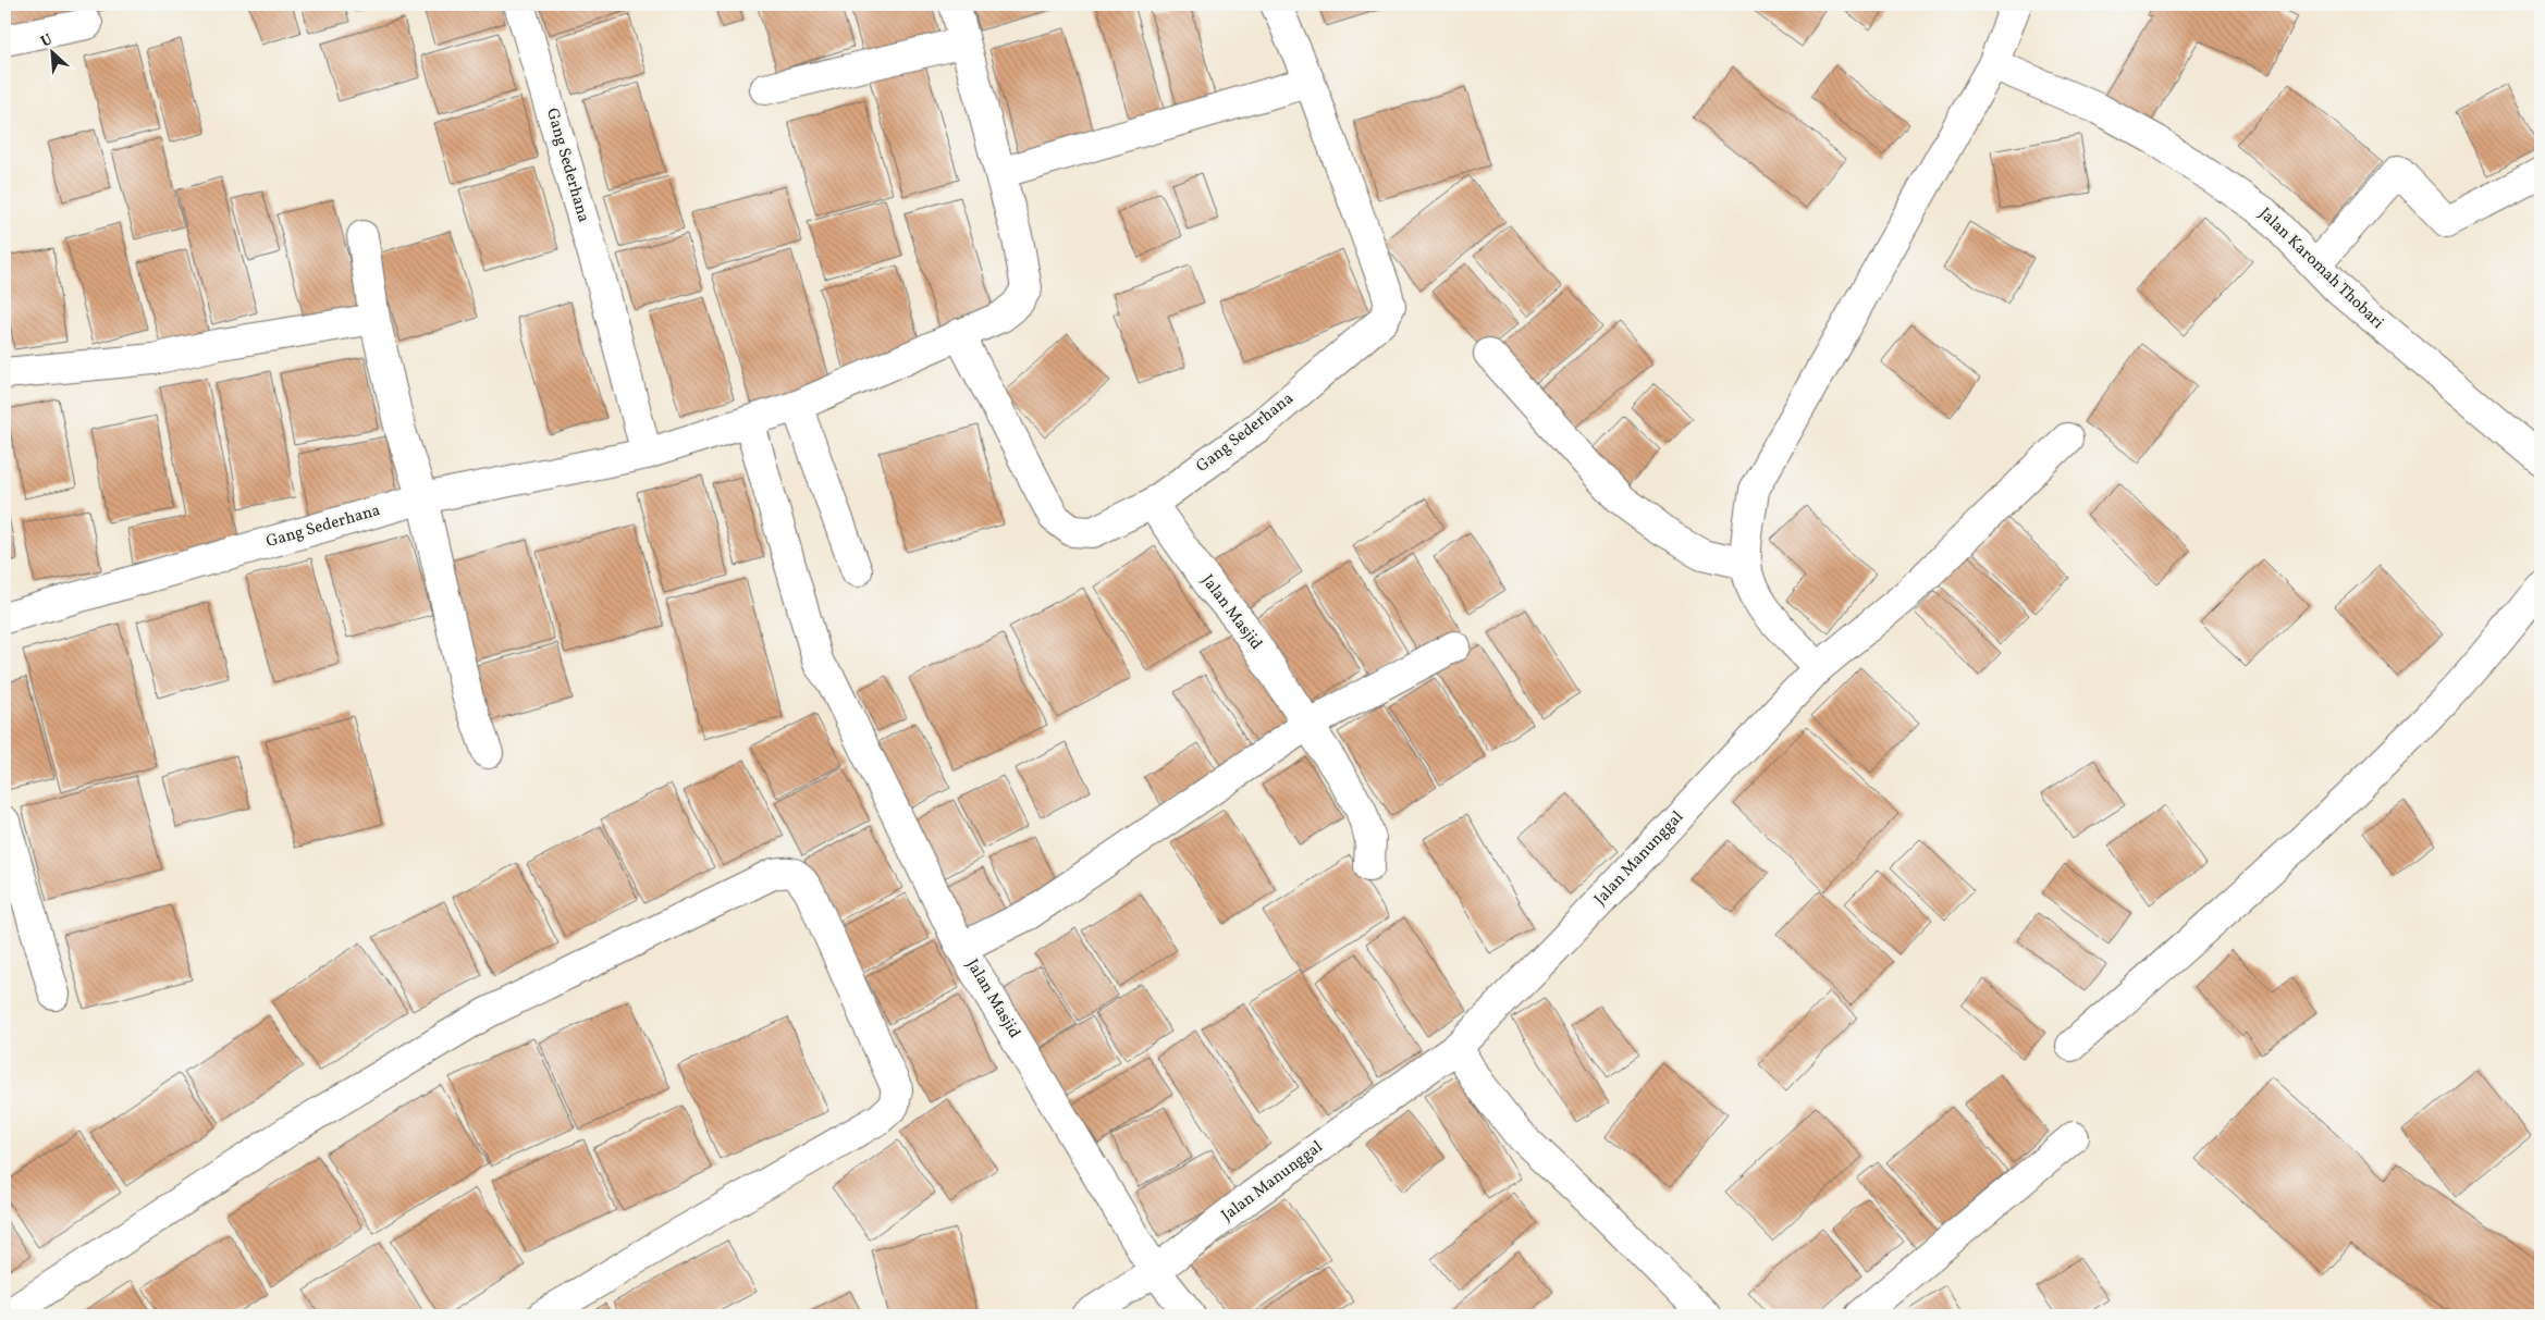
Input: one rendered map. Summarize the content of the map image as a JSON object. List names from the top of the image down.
{
  "streets": {
    "street": [
      "Gang Sederhana",
      "Jalan Karomah Thobari",
      "Jalan Masjid",
      "Jalan Manunggal"
    ]
  },
  "crossings": [
    ["Gang Sederhana", "Jalan Masjid"],
    ["Jalan Masjid", "Jalan Manunggal"]
  ],
  "north": "top left"
}
